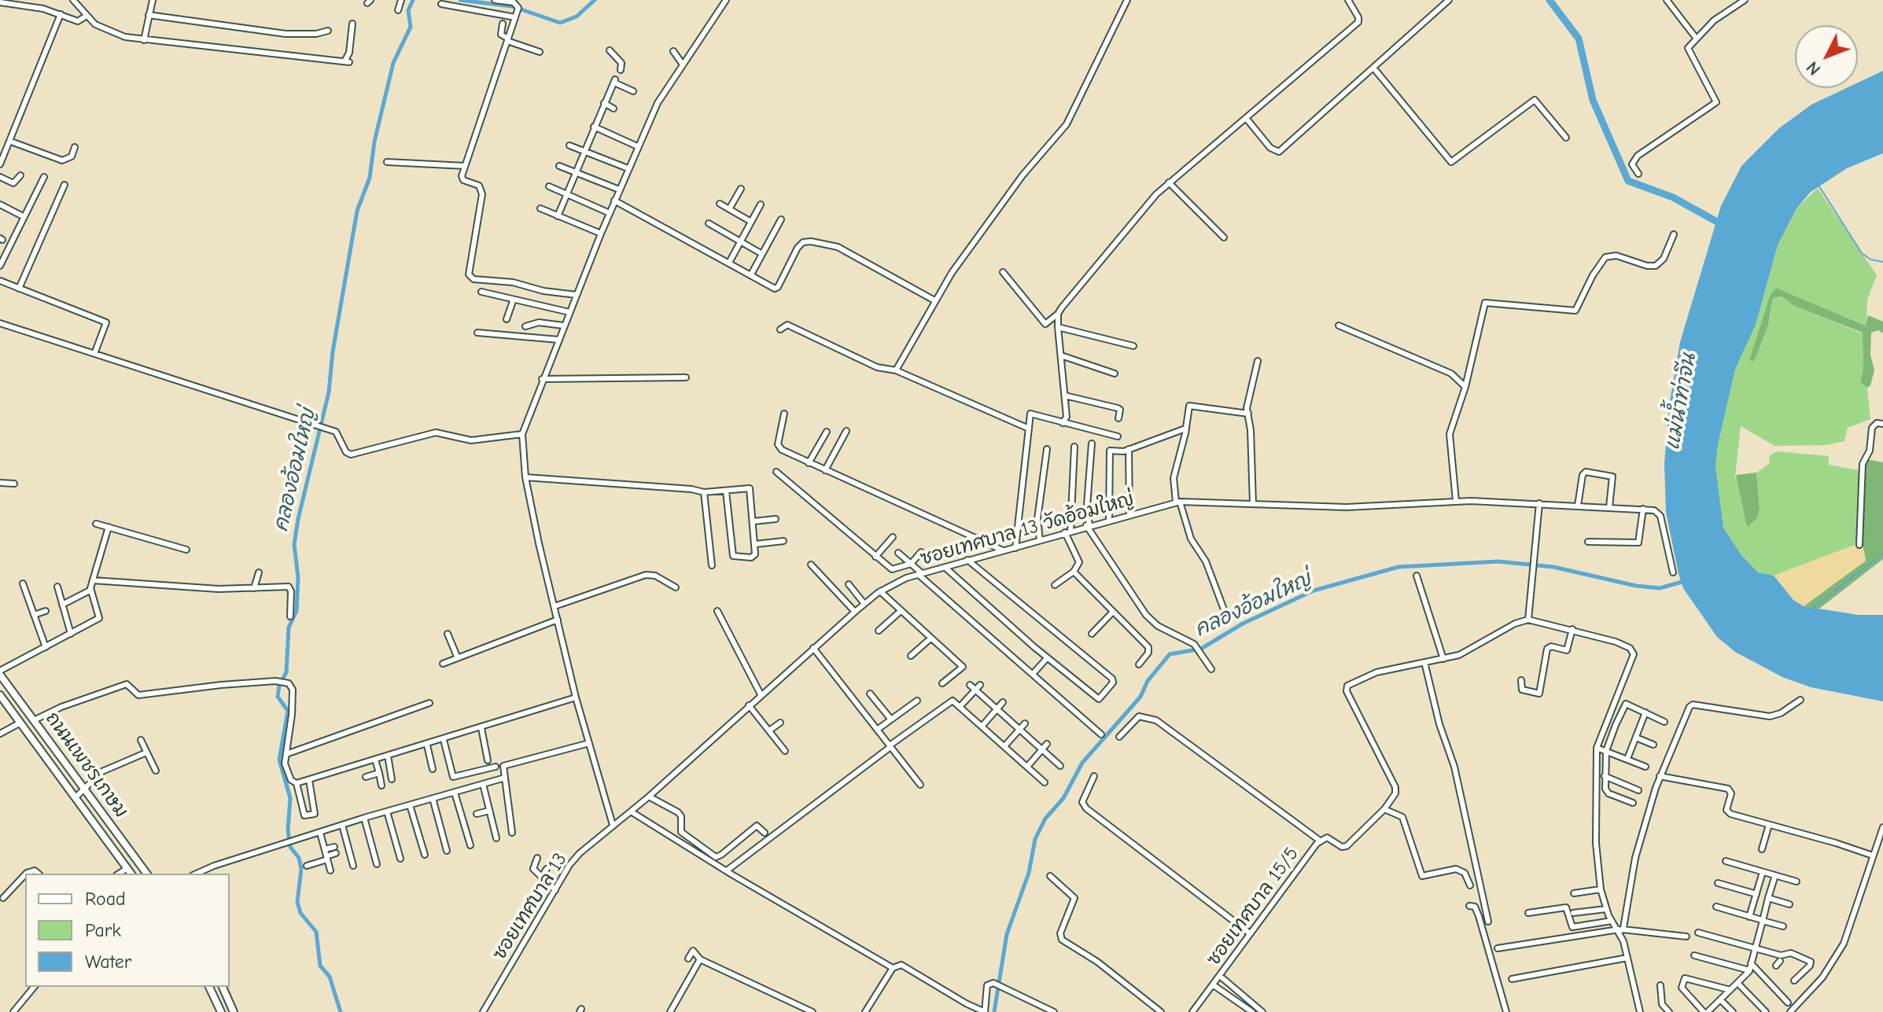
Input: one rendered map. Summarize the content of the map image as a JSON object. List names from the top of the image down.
{
  "streets": {
    "main road": ["ถนนเพชรเกษม"],
    "street": ["ซอยเทศบาล 13 วัดอ้อมใหญ่", "ซอยเทศบาล 13", "ซอยเทศบาล 15/5"]
  },
  "crossings": [
    ["ซอยเทศบาล 13 วัดอ้อมใหญ่", "ซอยเทศบาล 13"]
  ],
  "water": ["แม่น้ำท่าจีน", "คลองอ้อมใหญ่"],
  "legend": ["Road", "Park", "Water"],
  "north": "bottom left"
}
